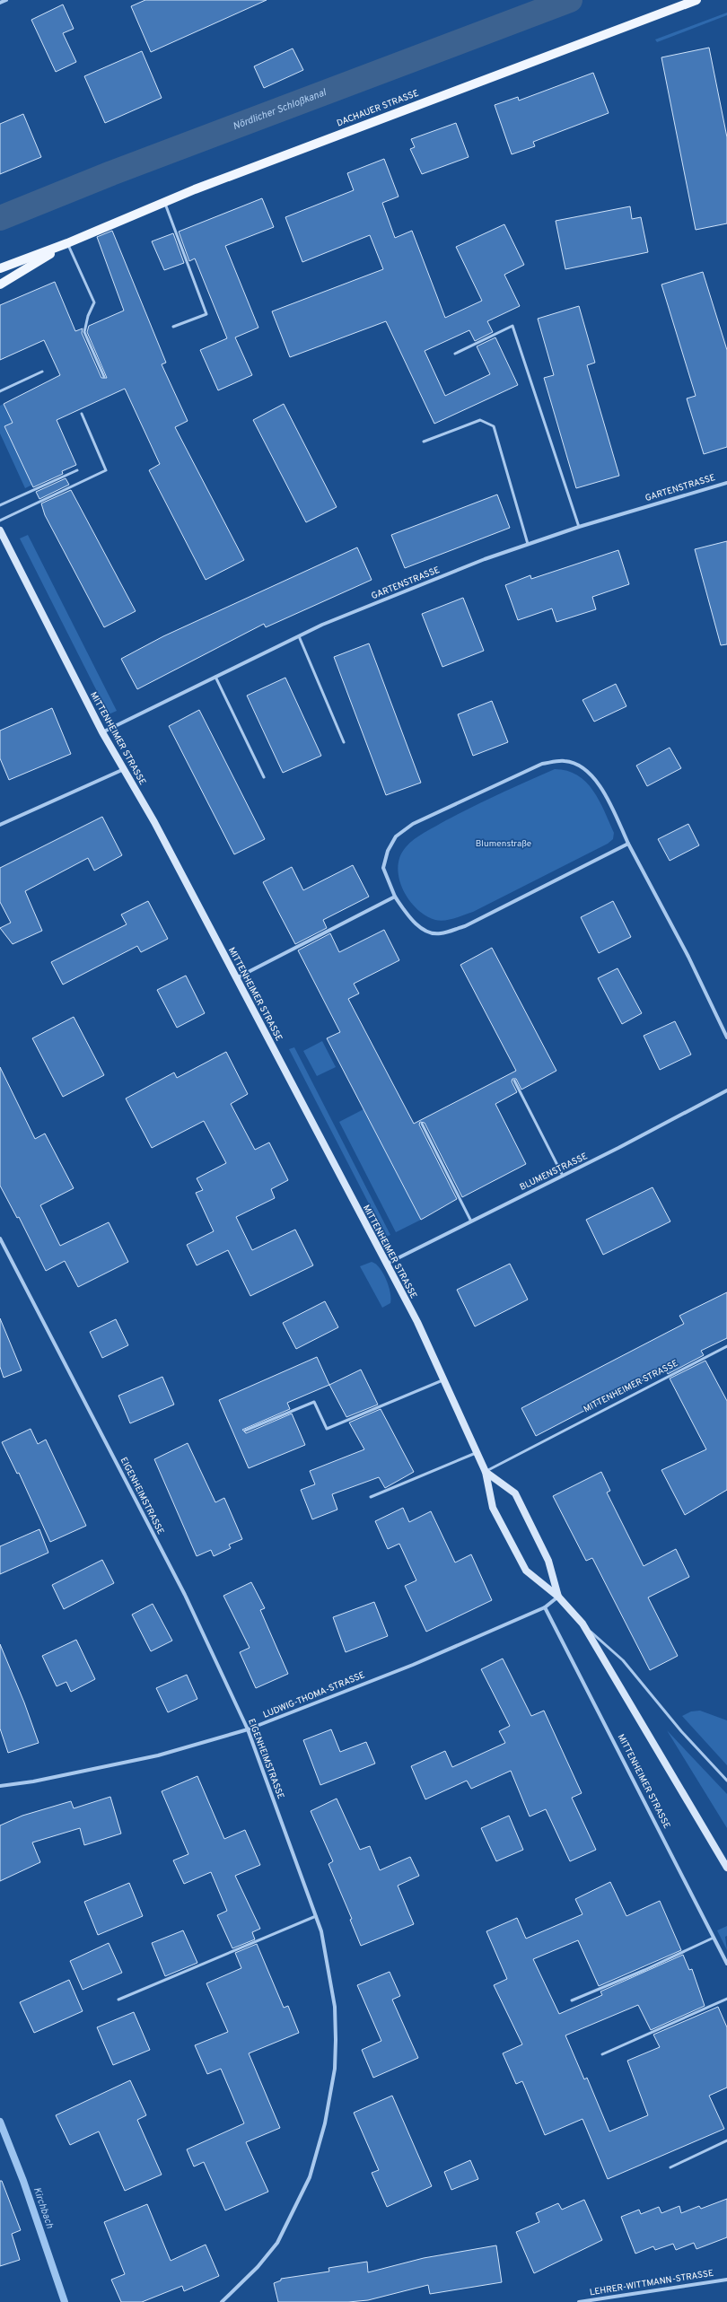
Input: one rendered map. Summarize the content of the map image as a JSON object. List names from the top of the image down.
{
  "streets": {
    "main road": ["DACHAUER STRASSE", "MITTENHEIMER STRASSE"],
    "street": [
      "GARTENSTRASSE",
      "BLUMENSTRASSE",
      "EIGENHEIMSTRASSE",
      "LUDWIG-THOMA-STRASSE",
      "LEHRER-WITTMANN-STRASSE"
    ]
  },
  "crossings": [
    ["GARTENSTRASSE", "MITTENHEIMER STRASSE"],
    ["MITTENHEIMER STRASSE", "BLUMENSTRASSE"],
    ["MITTENHEIMER STRASSE", "LUDWIG-THOMA-STRASSE"],
    ["EIGENHEIMSTRASSE", "LUDWIG-THOMA-STRASSE"]
  ],
  "water": ["Nördlicher Schloßkanal", "Kirchbach"],
  "parks": ["Blumenstraße"]
}
